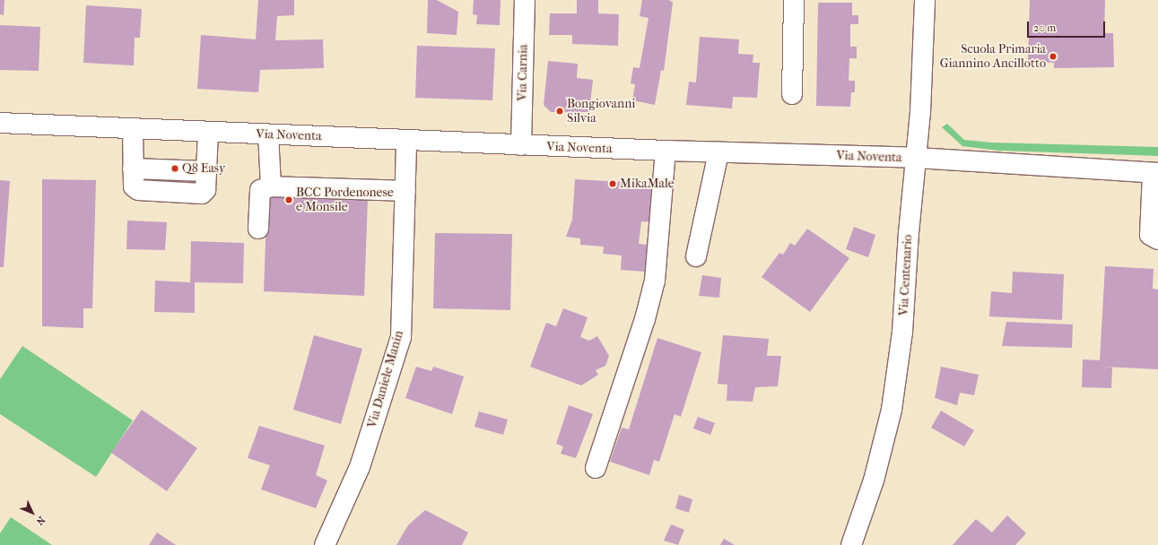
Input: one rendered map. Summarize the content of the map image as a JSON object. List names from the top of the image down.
{
  "streets": {
    "street": [
      "Via Carnia",
      "Via Noventa",
      "Via Centenario",
      "Via Daniele Manin"
    ]
  },
  "crossings": [
    ["Via Carnia", "Via Noventa"],
    ["Via Noventa", "Via Centenario"],
    ["Via Noventa", "Via Daniele Manin"]
  ],
  "places": [
    "Scuola Primaria Giannino Ancillotto",
    "Bongiovanni Silvia",
    "Q8 Easy",
    "MikaMale",
    "BCC Pordenonese e Monsile"
  ],
  "scale_bar": "20 m",
  "north": "bottom right"
}
